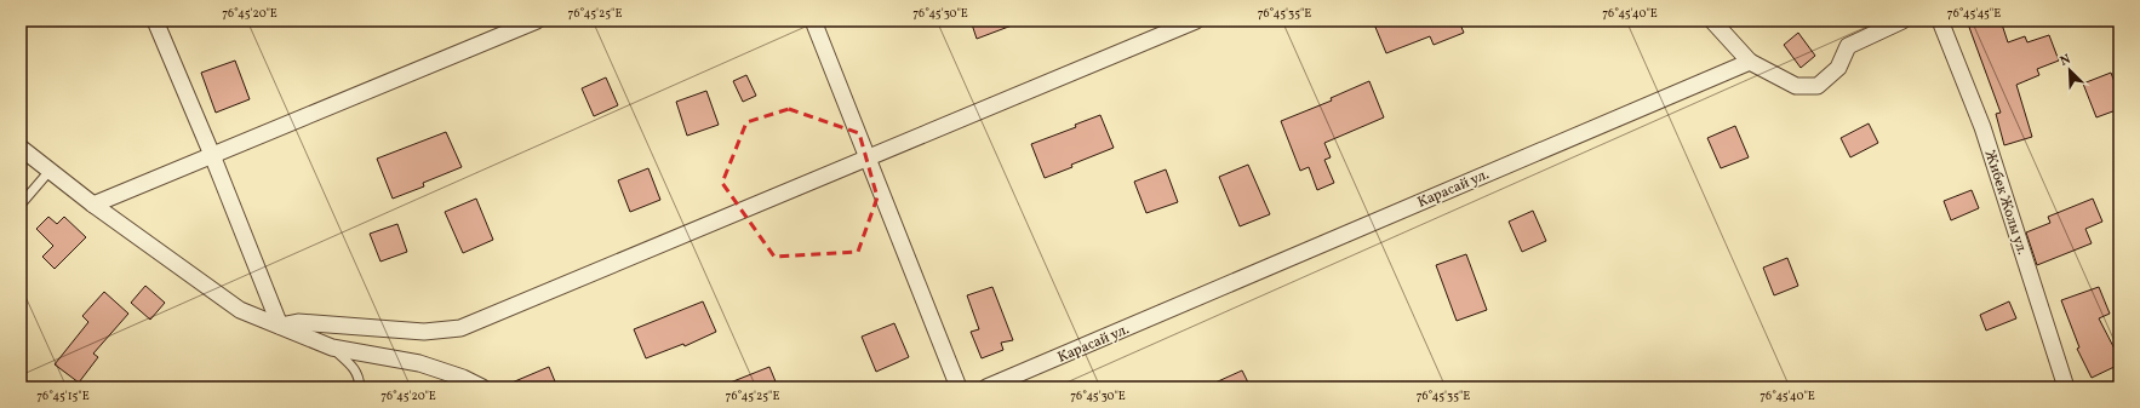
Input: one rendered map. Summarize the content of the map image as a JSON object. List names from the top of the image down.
{
  "streets": {
    "street": ["Карасай ул.", "Жибек Жолы ул."]
  },
  "north": "top left",
  "coordinates": [
    "76°45'20\"E",
    "76°45'25\"E",
    "76°45'30\"E",
    "76°45'35\"E",
    "76°45'40\"E",
    "76°45'45\"E",
    "76°45'15\"E"
  ]
}
